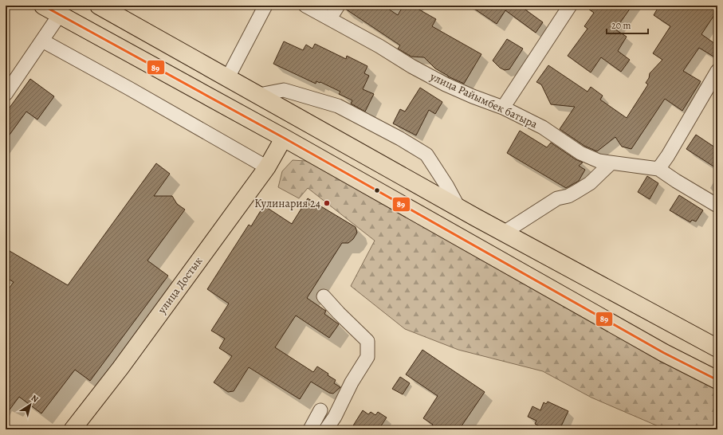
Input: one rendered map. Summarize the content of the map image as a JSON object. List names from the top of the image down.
{
  "streets": {
    "main road": ["улица Достык"],
    "street": ["улица Райымбек батыра"]
  },
  "places": ["Кулинария 24"],
  "lines": ["transit line 89"],
  "scale_bar": "20 m",
  "north": "top right"
}
